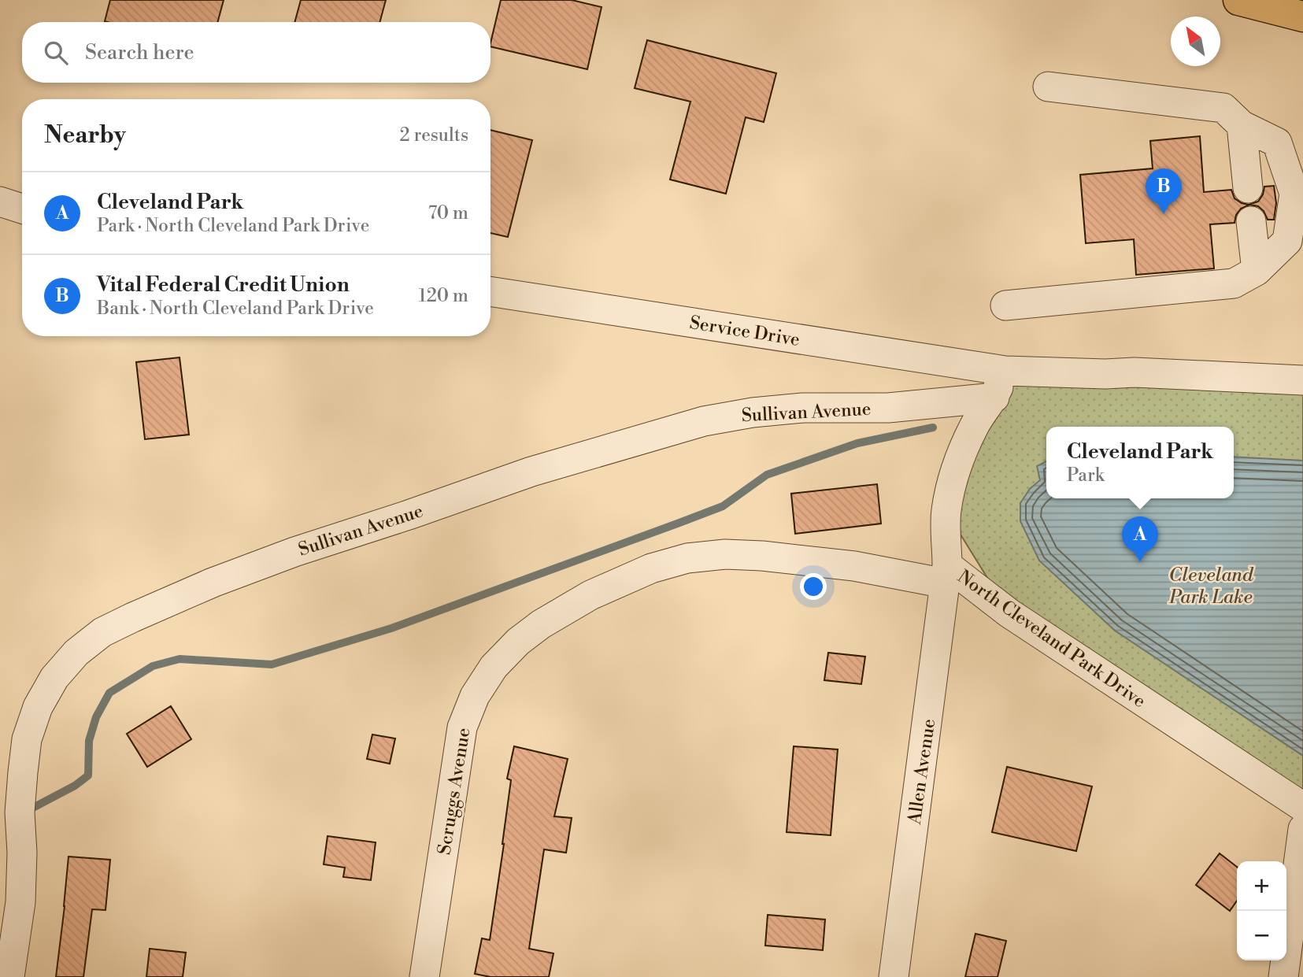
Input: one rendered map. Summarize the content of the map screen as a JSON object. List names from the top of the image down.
{
  "streets": {
    "street": [
      "Service Drive",
      "Sullivan Avenue",
      "North Cleveland Park Drive",
      "Allen Avenue",
      "Scruggs Avenue"
    ]
  },
  "crossings": [
    ["Service Drive", "North Cleveland Park Drive"],
    ["Sullivan Avenue", "North Cleveland Park Drive"],
    ["North Cleveland Park Drive", "Allen Avenue"],
    ["North Cleveland Park Drive", "Scruggs Avenue"],
    ["Allen Avenue", "Scruggs Avenue"]
  ],
  "water": ["Cleveland Park Lake"],
  "north": "top left",
  "page": {
    "search": "Search here",
    "heading": ["Nearby", "2 results"],
    "pins": ["B", "A"],
    "list": [
      {
        "mark": "A",
        "name": "Cleveland Park",
        "note": "Park · North Cleveland Park Drive",
        "value": "70 m"
      },
      {
        "mark": "B",
        "name": "Vital Federal Credit Union",
        "note": "Bank · North Cleveland Park Drive",
        "value": "120 m"
      }
    ],
    "popup": ["Cleveland Park", "Park"],
    "map_buttons": ["+", "−"]
  }
}
